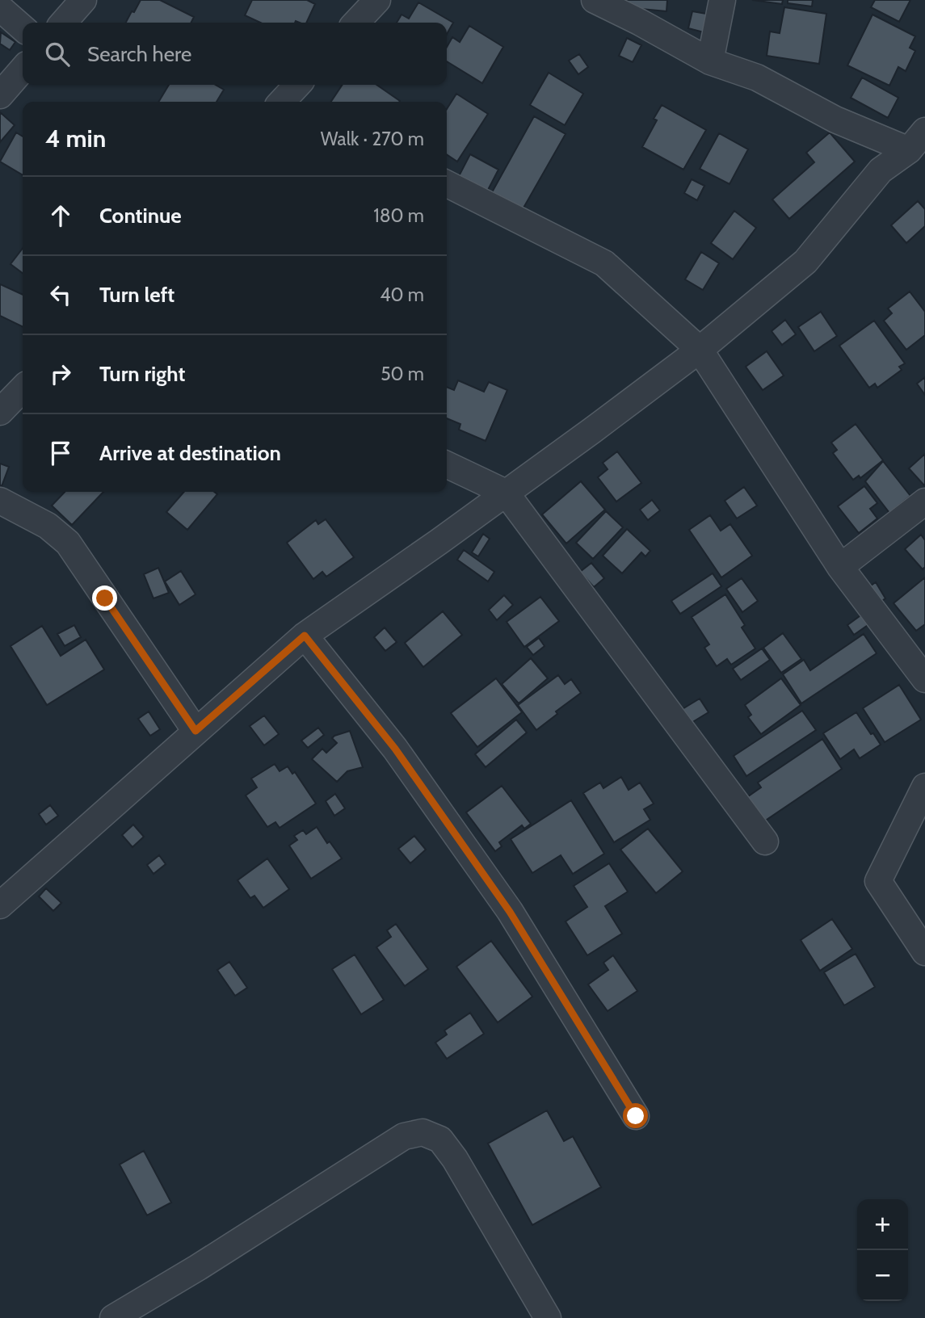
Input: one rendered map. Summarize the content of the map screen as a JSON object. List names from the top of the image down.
{
  "page": {
    "search": "Search here",
    "heading": ["4 min", "Walk · 270 m"],
    "list": [
      ["Continue", "180 m"],
      ["Turn left", "40 m"],
      ["Turn right", "50 m"],
      "Arrive at destination"
    ],
    "map_buttons": ["+", "−"]
  }
}
